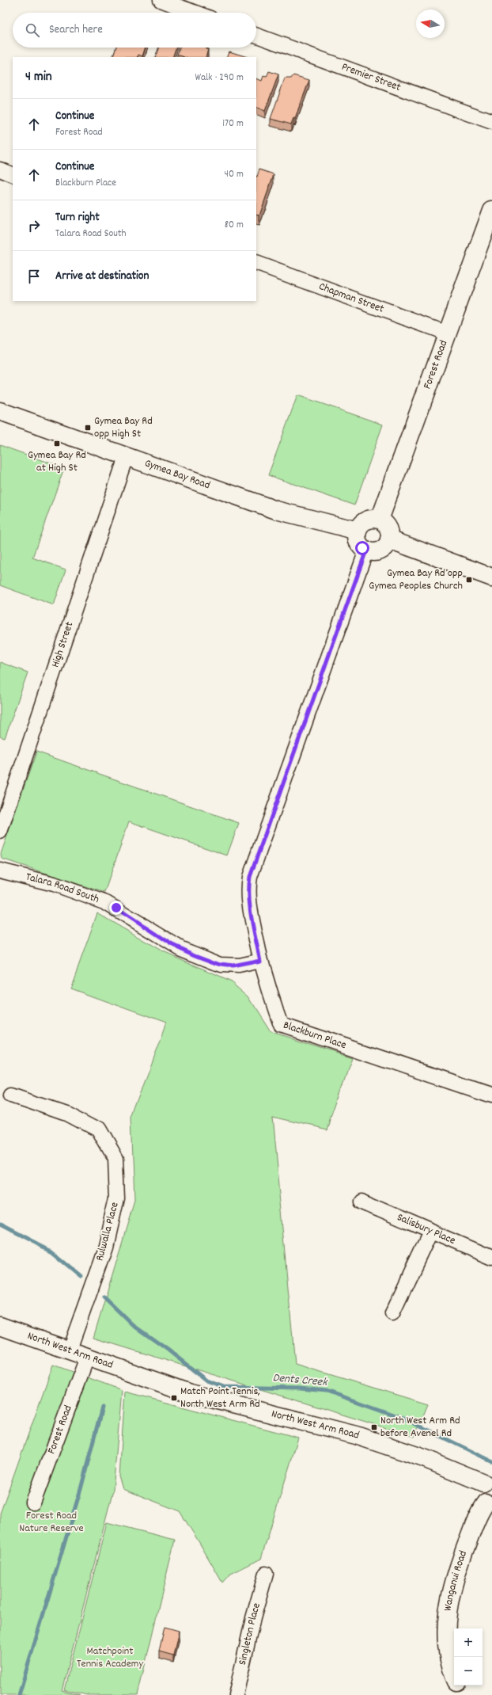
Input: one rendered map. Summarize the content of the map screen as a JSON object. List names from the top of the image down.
{
  "streets": {
    "street": [
      "Premier Street",
      "Chapman Street",
      "Forest Road",
      "Gymea Bay Road",
      "High Street",
      "Talara Road South",
      "Blackburn Place",
      "Salisbury Place",
      "Rulwalla Place",
      "North West Arm Road",
      "Wanganui Road",
      "Singleton Place"
    ]
  },
  "crossings": [
    ["Chapman Street", "Forest Road"],
    ["Forest Road", "Gymea Bay Road"],
    ["Forest Road", "Blackburn Place"],
    ["Forest Road", "North West Arm Road"],
    ["Gymea Bay Road", "High Street"],
    ["Gymea Bay Road", "Blackburn Place"],
    ["Talara Road South", "Blackburn Place"],
    ["Rulwalla Place", "North West Arm Road"]
  ],
  "water": ["Dents Creek"],
  "parks": ["Forest Road Nature Reserve", "Matchpoint Tennis Academy"],
  "places": {
    "transit": [
      "Gymea Bay Rd opp High St",
      "Gymea Bay Rd at High St",
      "Gymea Bay Rd opp Gymea Peoples Church",
      "Match Point Tennis, North West Arm Rd",
      "North West Arm Rd before Avenel Rd"
    ]
  },
  "north": "left",
  "page": {
    "search": "Search here",
    "heading": ["4 min", "Walk · 290 m"],
    "list": [
      ["Continue", "Forest Road", "170 m"],
      ["Continue", "Blackburn Place", "40 m"],
      ["Turn right", "Talara Road South", "80 m"],
      "Arrive at destination"
    ],
    "map_buttons": ["+", "−"]
  }
}
